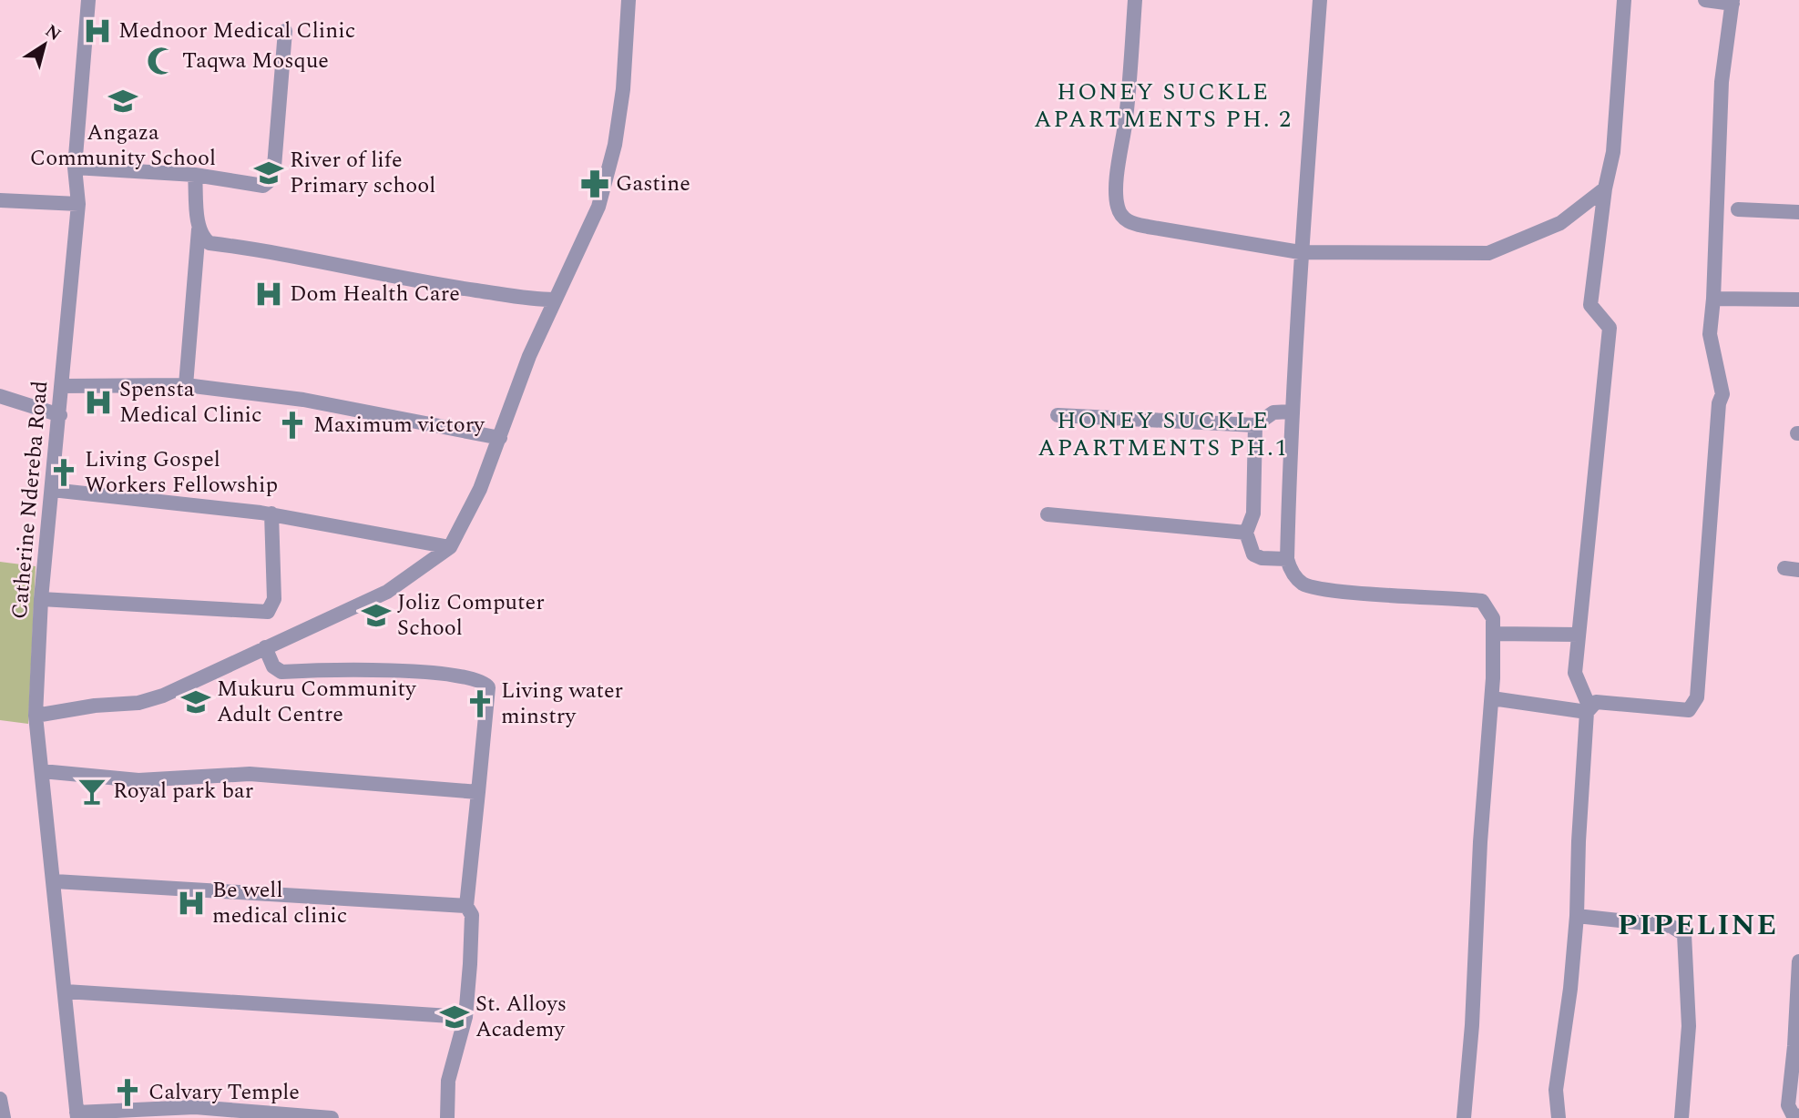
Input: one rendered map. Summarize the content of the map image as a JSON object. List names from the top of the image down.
{
  "streets": {
    "street": ["Catherine Ndereba Road"]
  },
  "districts": ["HONEY SUCKLE APARTMENTS PH. 2", "HONEY SUCKLE APARTMENTS PH.1", "PIPELINE"],
  "places": {
    "hospital": [
      "Mednoor Medical Clinic",
      "Dom Health Care",
      "Spensta Medical Clinic",
      "Be well medical clinic"
    ],
    "mosque": ["Taqwa Mosque"],
    "school or university": [
      "Angaza Community School",
      "River of life Primary school",
      "Joliz Computer School",
      "Mukuru Community Adult Centre",
      "St. Alloys Academy"
    ],
    "pharmacy": ["Gastine"],
    "church": [
      "Maximum victory",
      "Living Gospel Workers Fellowship",
      "Living water minstry",
      "Calvary Temple"
    ],
    "bar": ["Royal park bar"]
  },
  "north": "top right"
}
